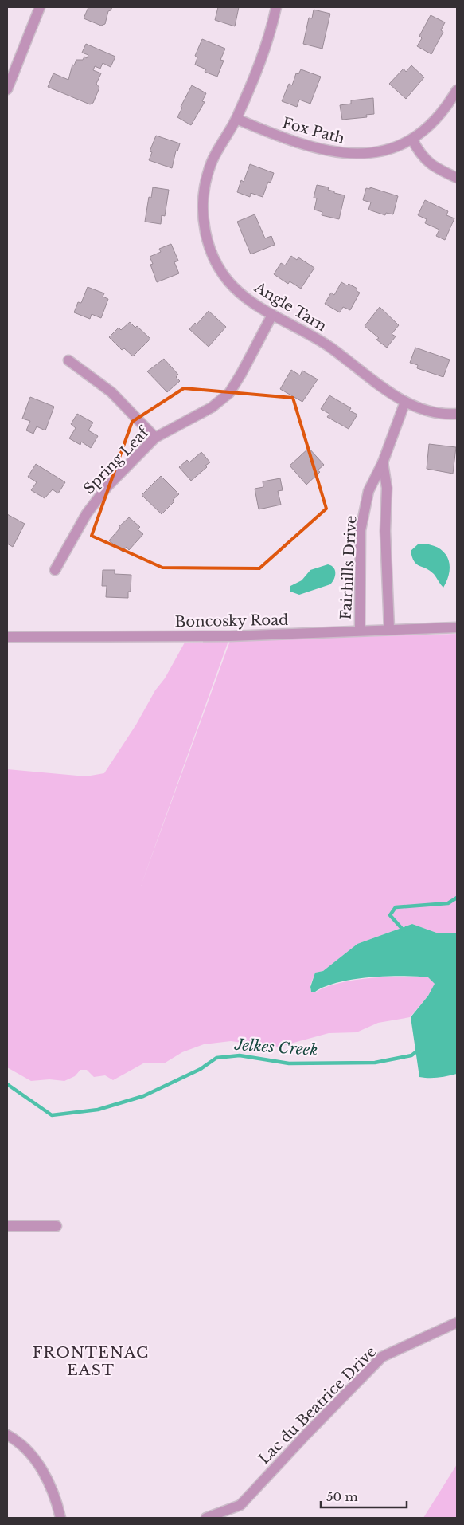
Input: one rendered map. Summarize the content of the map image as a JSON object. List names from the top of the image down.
{
  "streets": {
    "street": [
      "Fox Path",
      "Angle Tarn",
      "Spring Leaf",
      "Fairhills Drive",
      "Boncosky Road",
      "Lac du Beatrice Drive"
    ]
  },
  "crossings": [
    ["Fox Path", "Angle Tarn"],
    ["Angle Tarn", "Spring Leaf"],
    ["Angle Tarn", "Fairhills Drive"],
    ["Fairhills Drive", "Boncosky Road"]
  ],
  "districts": ["FRONTENAC EAST"],
  "water": ["Jelkes Creek"],
  "scale_bar": "50 m"
}
